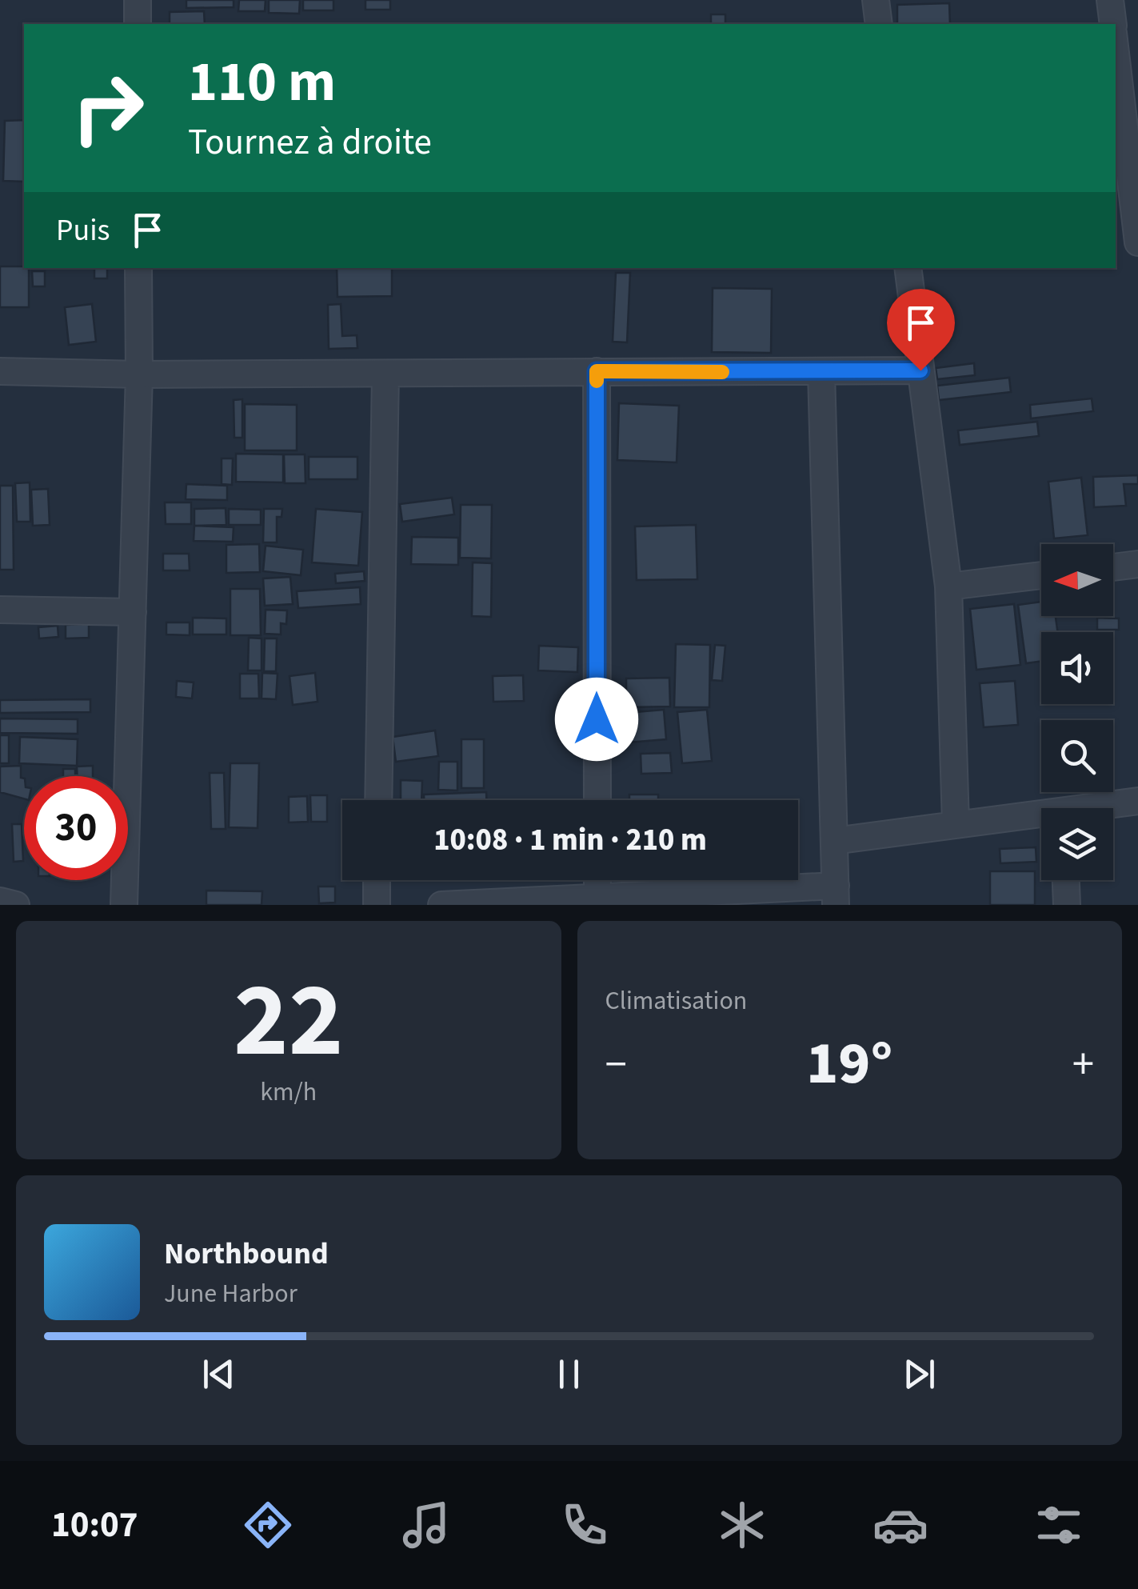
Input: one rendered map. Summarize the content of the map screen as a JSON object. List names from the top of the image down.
{
  "north": "left",
  "page": {
    "turn": ["110 m", "Tournez à droite"],
    "then": "Puis",
    "limit": "30",
    "trip": "10:08 · 1 min · 210 m",
    "tile": [
      ["22", "km/h"],
      "Climatisation"
    ],
    "heat": ["−", "19°", "+"],
    "song": ["Northbound", "June Harbor"],
    "tabs": "10:07"
  }
}
